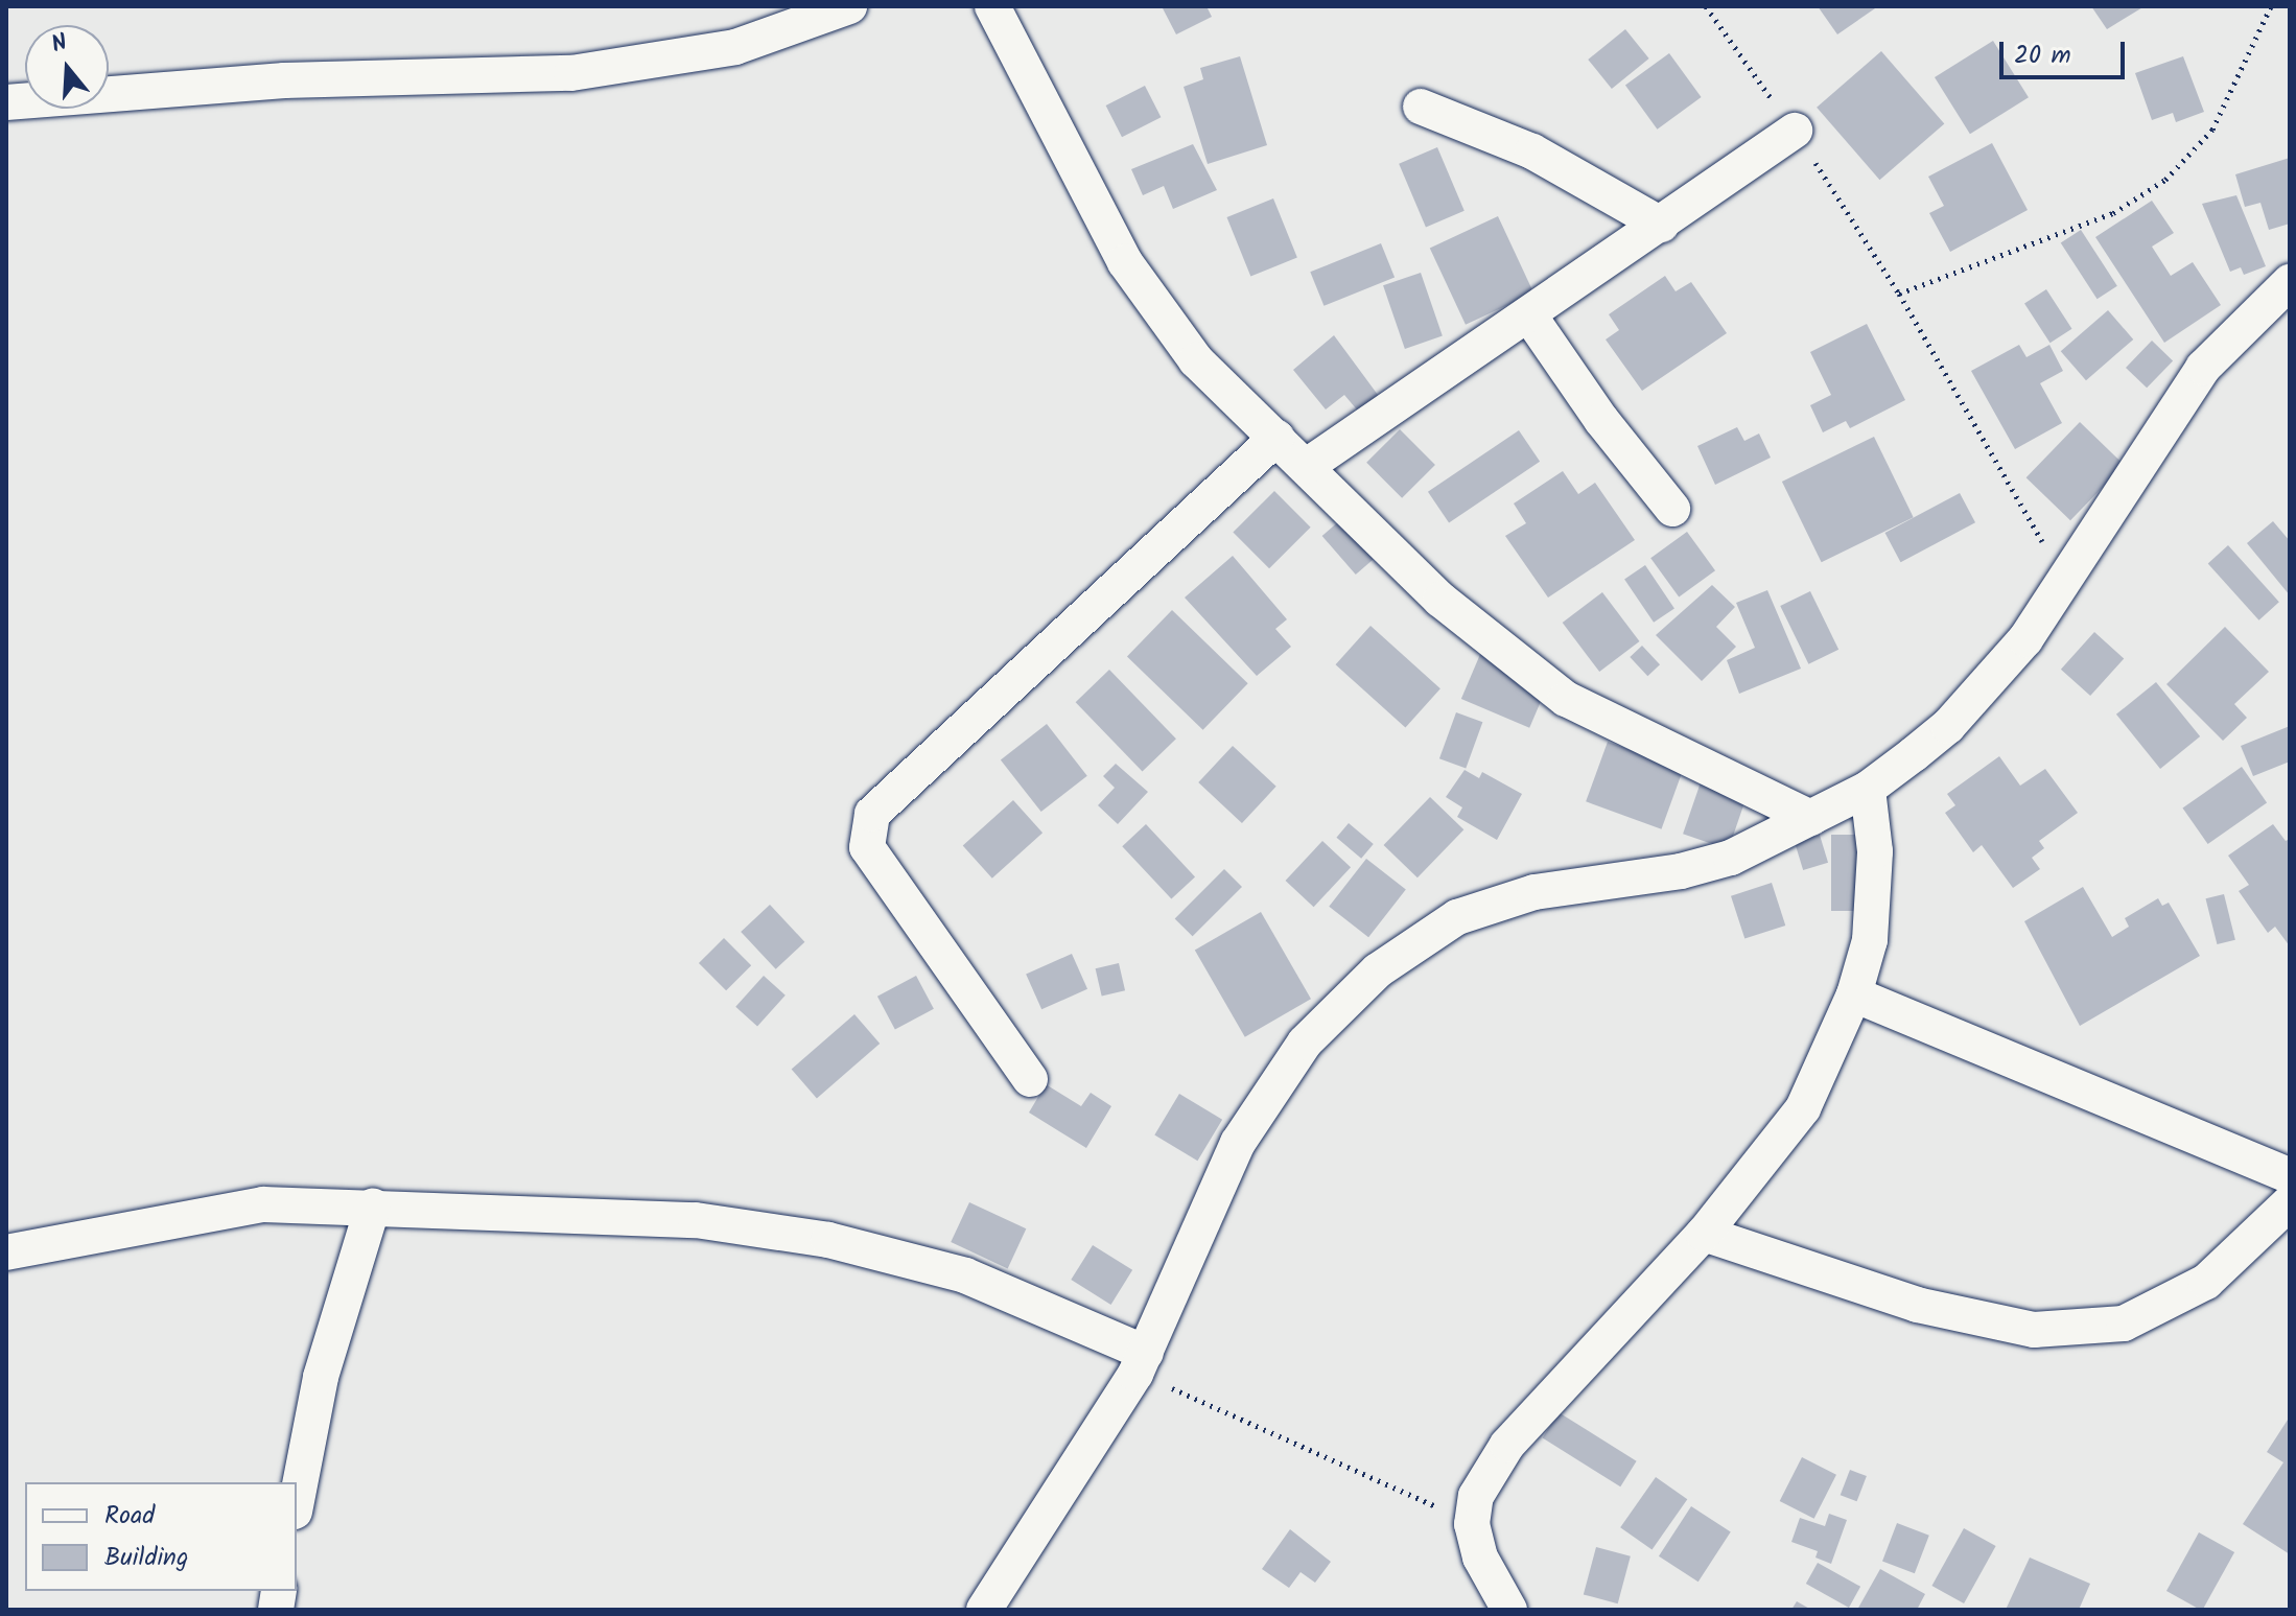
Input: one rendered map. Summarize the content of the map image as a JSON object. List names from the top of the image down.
{
  "legend": ["Road", "Building"],
  "scale_bar": "20 m",
  "north": "top"
}
